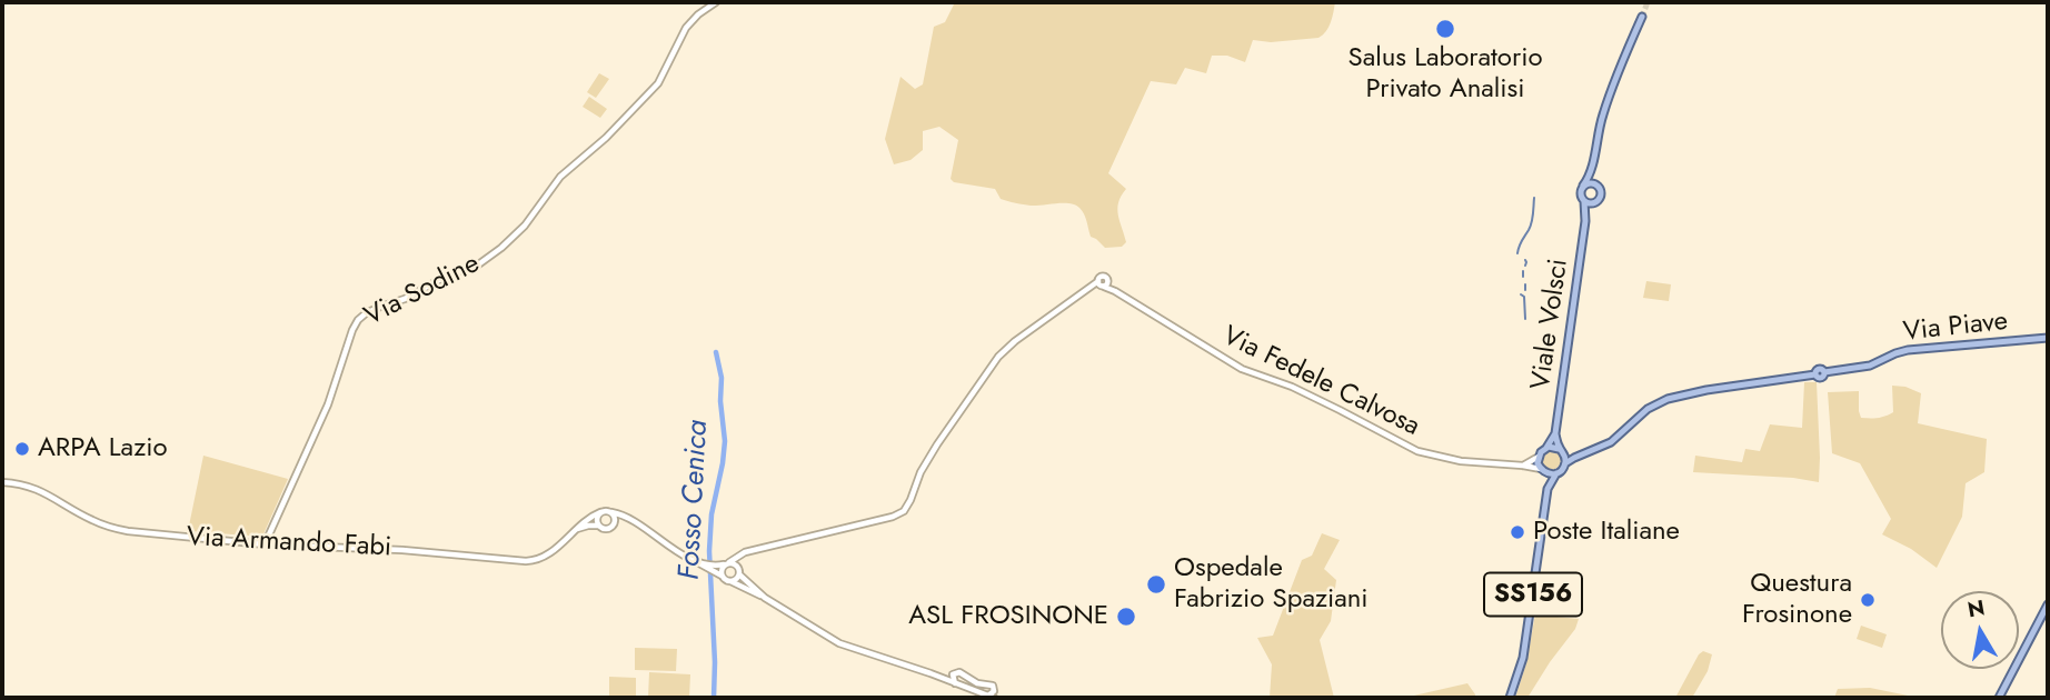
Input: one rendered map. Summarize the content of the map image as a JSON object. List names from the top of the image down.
{
  "streets": {
    "main road": ["Viale Volsci", "Via Piave", "SS156"],
    "street": ["Via Sodine", "Via Fedele Calvosa", "Via Armando Fabi"]
  },
  "crossings": [
    ["Via Sodine", "Via Armando Fabi"],
    ["Viale Volsci", "Via Fedele Calvosa"],
    ["Viale Volsci", "SS156"],
    ["Via Fedele Calvosa", "SS156"]
  ],
  "water": ["Fosso Cenica"],
  "places": [
    "Salus Laboratorio Privato Analisi",
    "ARPA Lazio",
    "Poste Italiane",
    "Ospedale Fabrizio Spaziani",
    "Questura Frosinone",
    "ASL FROSINONE"
  ],
  "north": "top"
}
